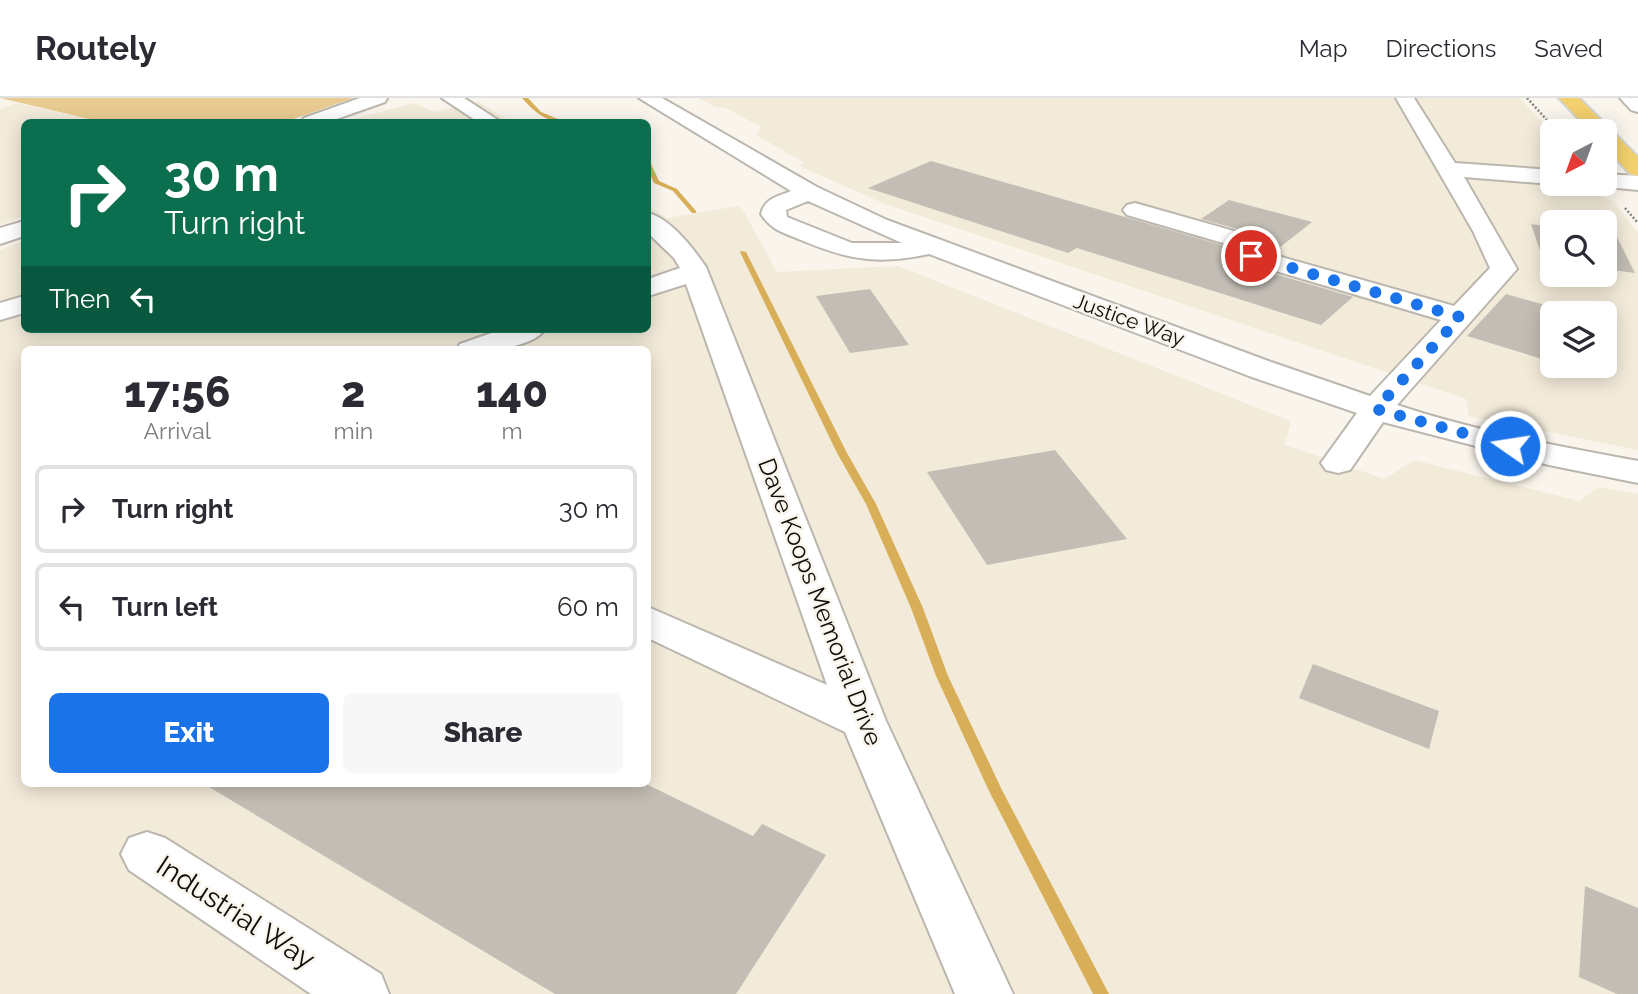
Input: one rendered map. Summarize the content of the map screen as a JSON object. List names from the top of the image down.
{
  "streets": {
    "street": ["Justice Way", "Dave Koops Memorial Drive", "Industrial Way"]
  },
  "north": "bottom left",
  "page": {
    "header": "Routely",
    "nav": ["Map", "Directions", "Saved"],
    "turn": ["30 m", "Turn right"],
    "then": "Then",
    "eta": [
      "17:56",
      "Arrival",
      "2",
      "min",
      "140",
      "m"
    ],
    "list": [
      {
        "name": "Turn right",
        "value": "30 m"
      },
      {
        "name": "Turn left",
        "value": "60 m"
      }
    ],
    "buttons": ["Exit", "Share"]
  }
}
